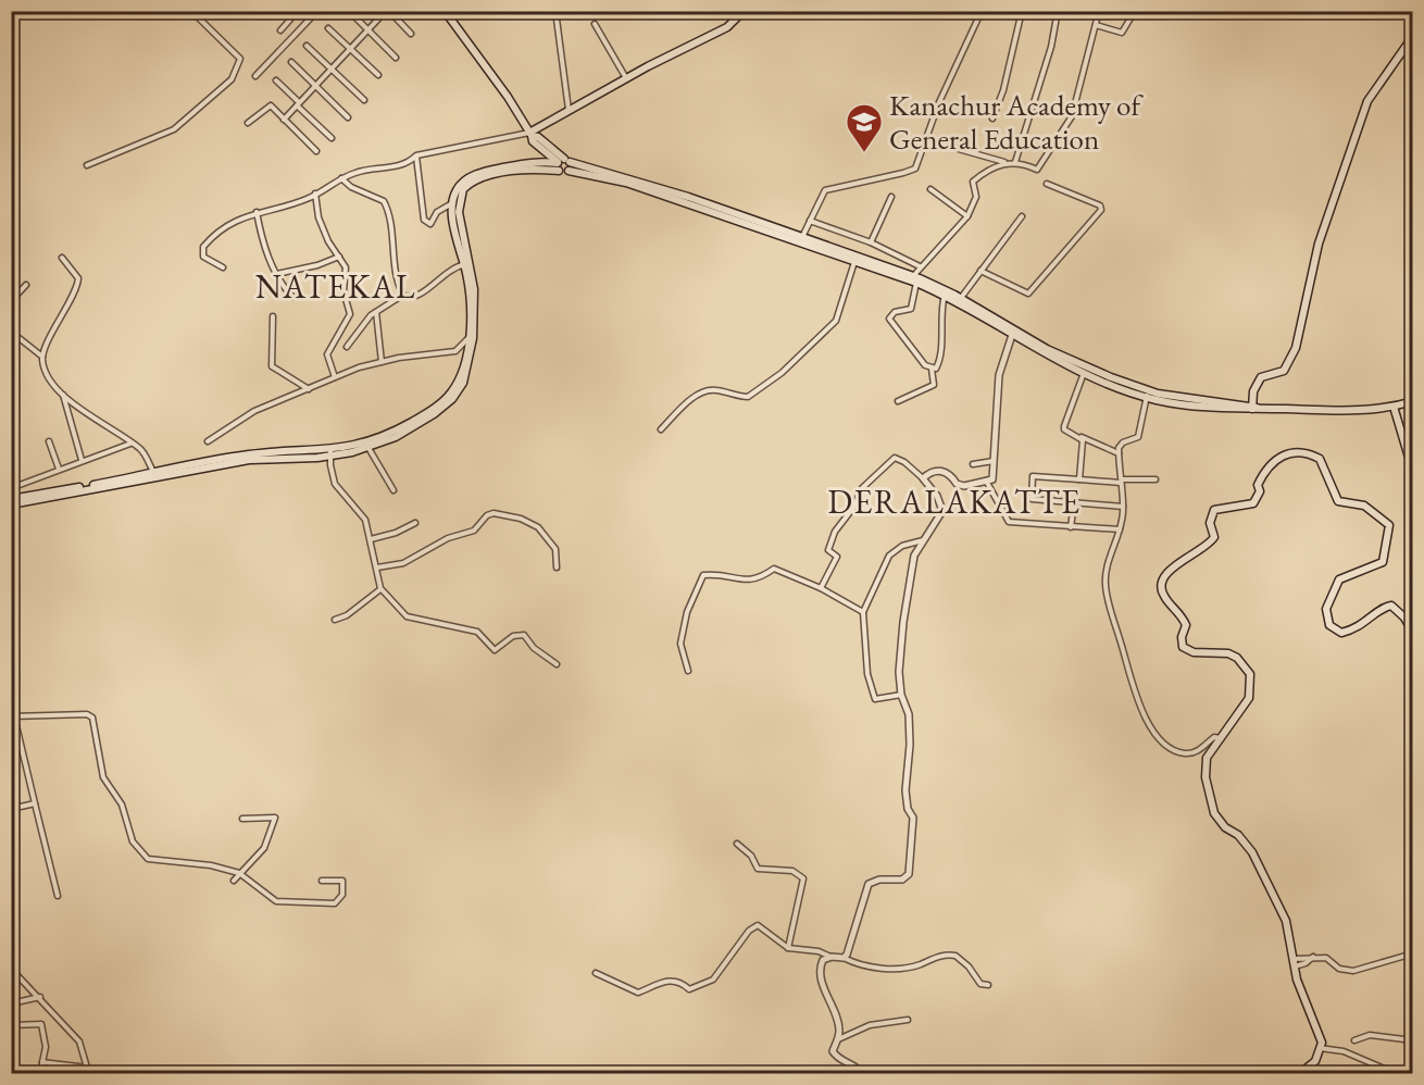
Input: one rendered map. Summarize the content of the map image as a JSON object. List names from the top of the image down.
{
  "districts": ["NATEKAL", "DERALAKATTE"],
  "places": {
    "school or university": ["Kanachur Academy of General Education"]
  }
}
